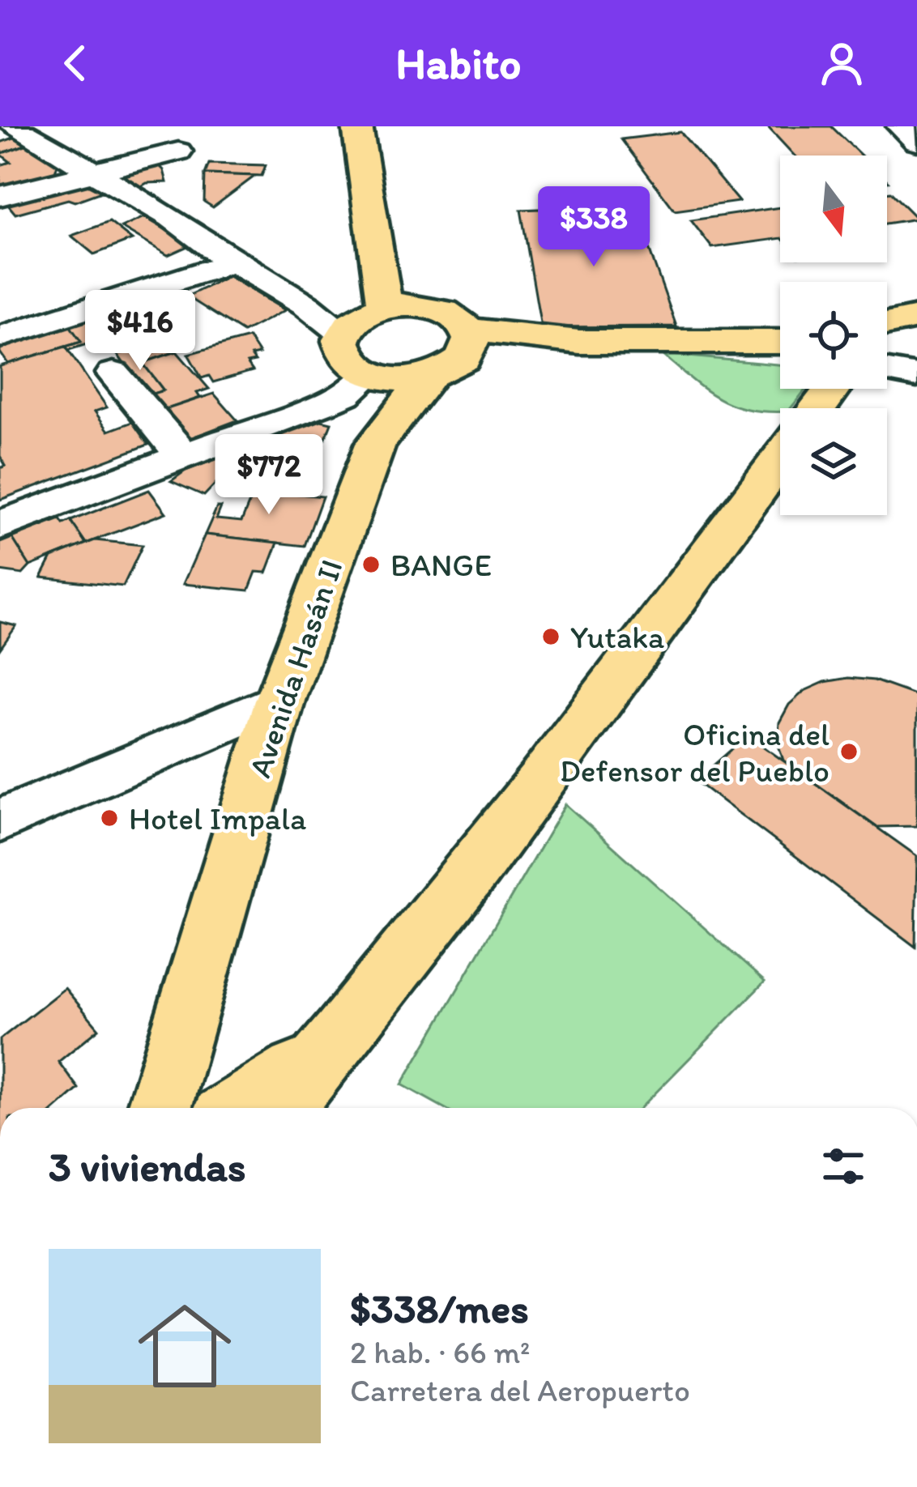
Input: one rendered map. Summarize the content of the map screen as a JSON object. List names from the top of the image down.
{
  "streets": {
    "main road": ["Avenida Hasán II"]
  },
  "places": [
    "BANGE",
    "Yutaka",
    "Oficina del Defensor del Pueblo",
    "Hotel Impala"
  ],
  "north": "bottom",
  "page": {
    "header": "Habito",
    "price": ["$338", "$416", "$772"],
    "heading": "3 viviendas",
    "list": [
      {
        "name": "$338/mes",
        "note": "2 hab. · 66 m² · Carretera del Aeropuerto"
      }
    ]
  }
}
